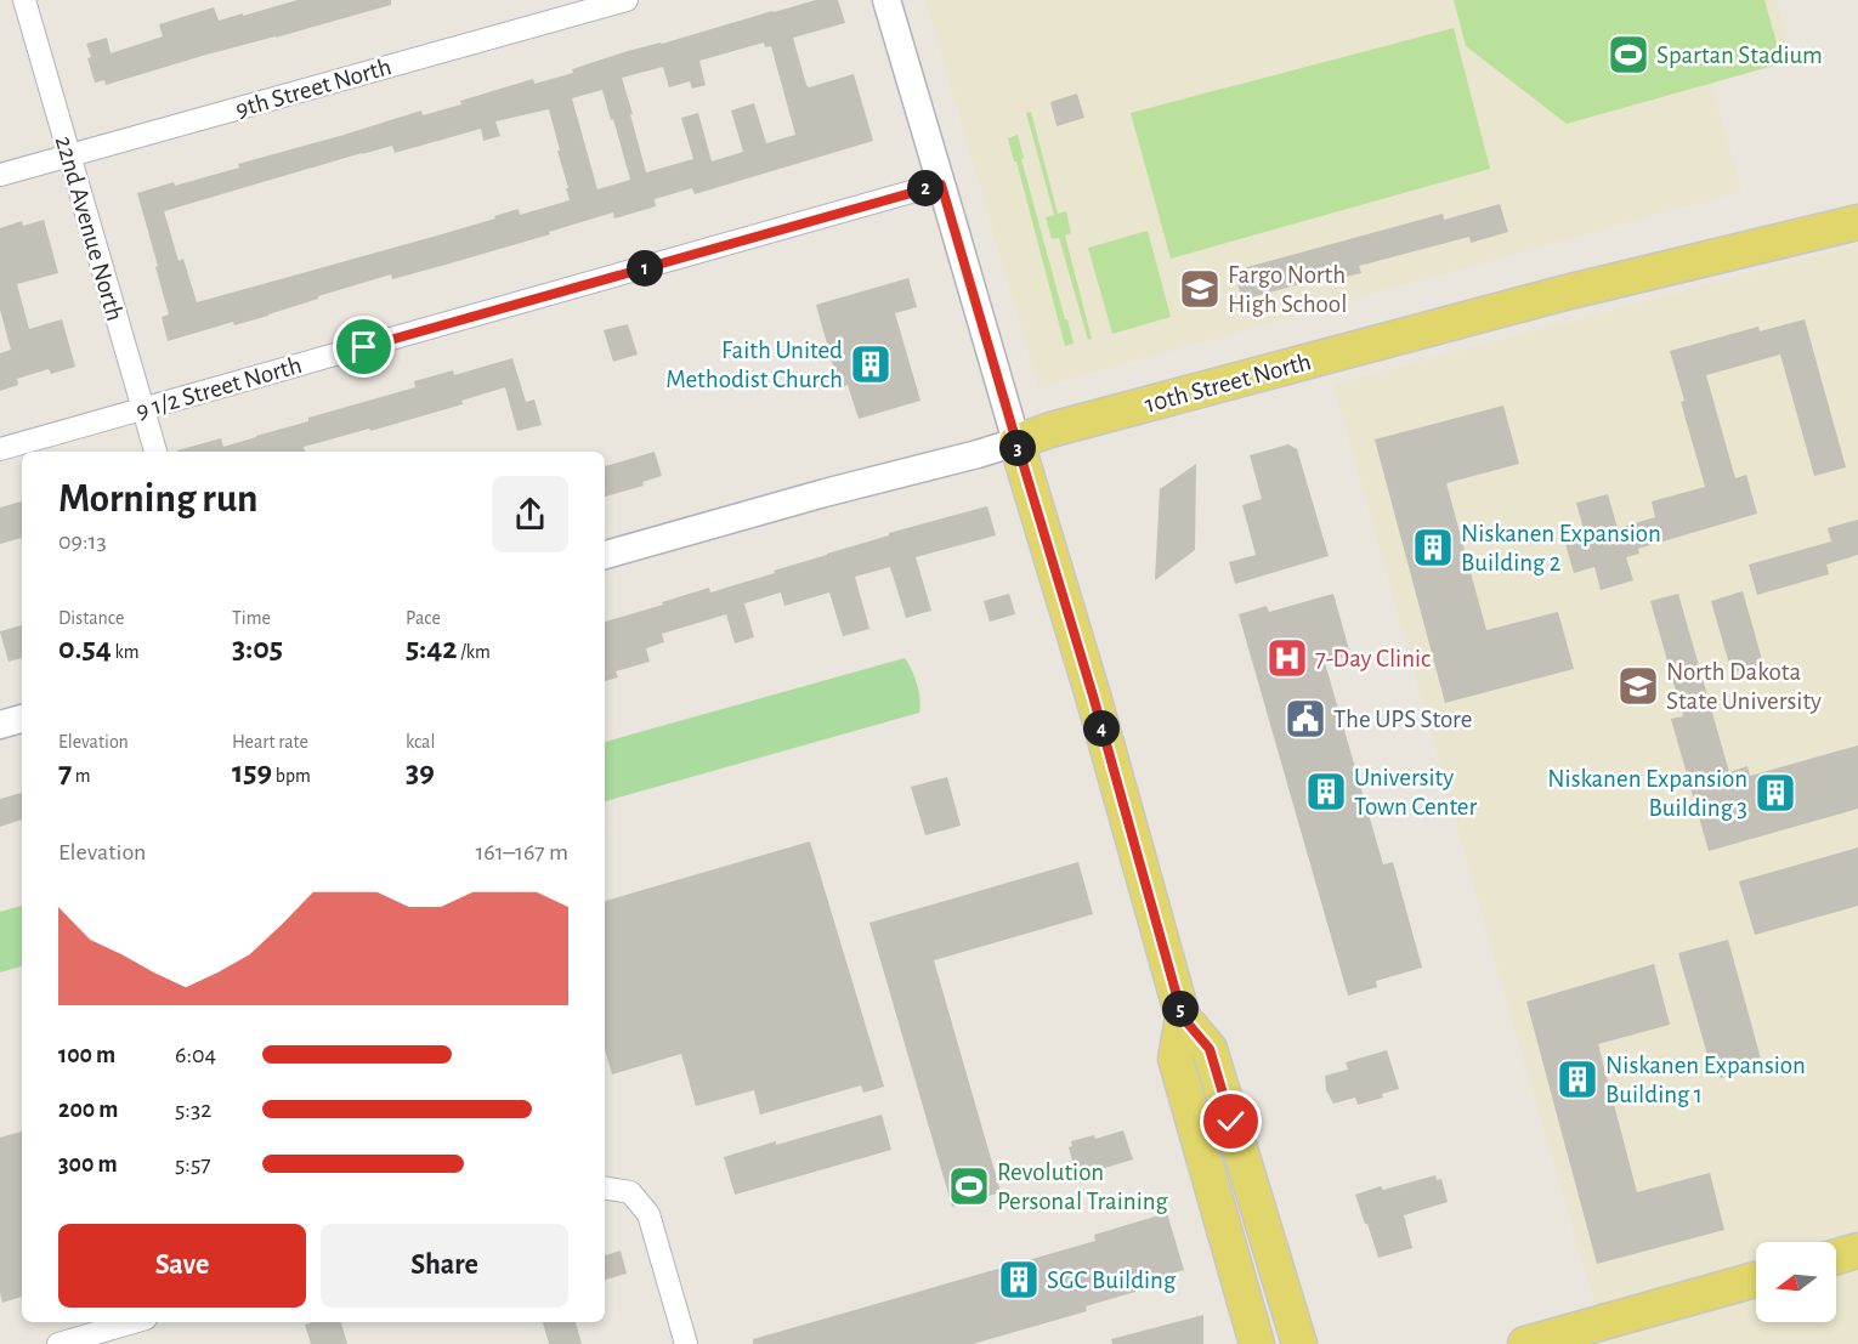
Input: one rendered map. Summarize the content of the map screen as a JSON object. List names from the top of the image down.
{
  "streets": {
    "main road": ["10th Street North"],
    "street": ["9th Street North", "22nd Avenue North", "9 1/2 Street North"]
  },
  "crossings": [
    ["9th Street North", "22nd Avenue North"],
    ["22nd Avenue North", "9 1/2 Street North"]
  ],
  "places": {
    "sports": ["Spartan Stadium", "Revolution Personal Training"],
    "school or university": ["Fargo North High School", "North Dakota State University"],
    "building": [
      "Faith United Methodist Church",
      "Niskanen Expansion Building 2",
      "University Town Center",
      "Niskanen Expansion Building 3",
      "Niskanen Expansion Building 1",
      "SGC Building"
    ],
    "hospital": ["7-Day Clinic"],
    "public building": ["The UPS Store"]
  },
  "north": "left",
  "page": {
    "pins": [
      "2",
      "1",
      "3",
      "4",
      "5"
    ],
    "heading": ["Morning run", "09:13"],
    "stats": [
      ["Distance", "0.54 km"],
      ["Time", "3:05"],
      ["Pace", "5:42 /km"],
      ["Elevation", "7 m"],
      ["Heart rate", "159 bpm"],
      ["kcal", "39"]
    ],
    "chart": ["Elevation", "161–167 m"],
    "list": [
      {
        "name": "100 m",
        "note": "6:04"
      },
      {
        "name": "200 m",
        "note": "5:32"
      },
      {
        "name": "300 m",
        "note": "5:57"
      }
    ],
    "buttons": ["Save", "Share"]
  }
}
